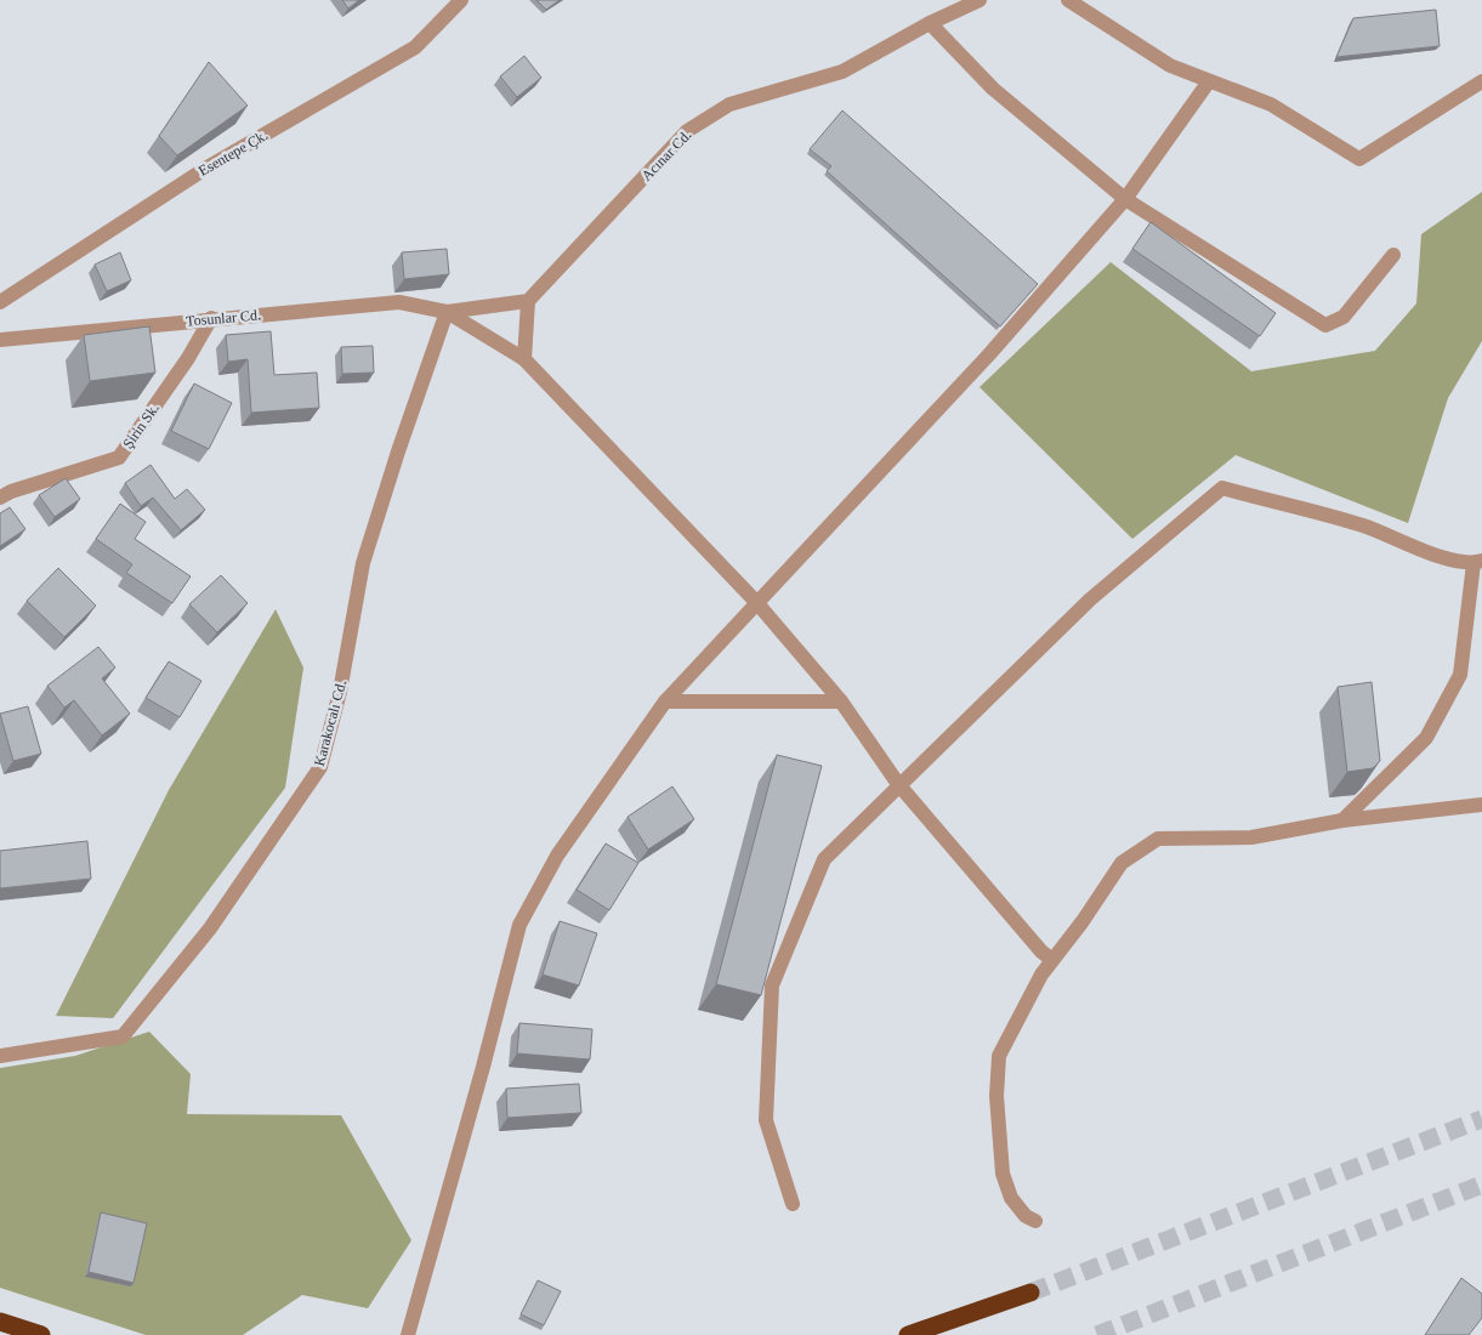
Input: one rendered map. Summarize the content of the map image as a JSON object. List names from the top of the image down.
{
  "streets": {
    "street": [
      "Esentepe Çk.",
      "Acınar Cd.",
      "Tosunlar Cd.",
      "Şirin Sk.",
      "Karakocalı Cd."
    ]
  },
  "crossings": [
    ["Tosunlar Cd.", "Şirin Sk."],
    ["Tosunlar Cd.", "Karakocalı Cd."]
  ]
}
